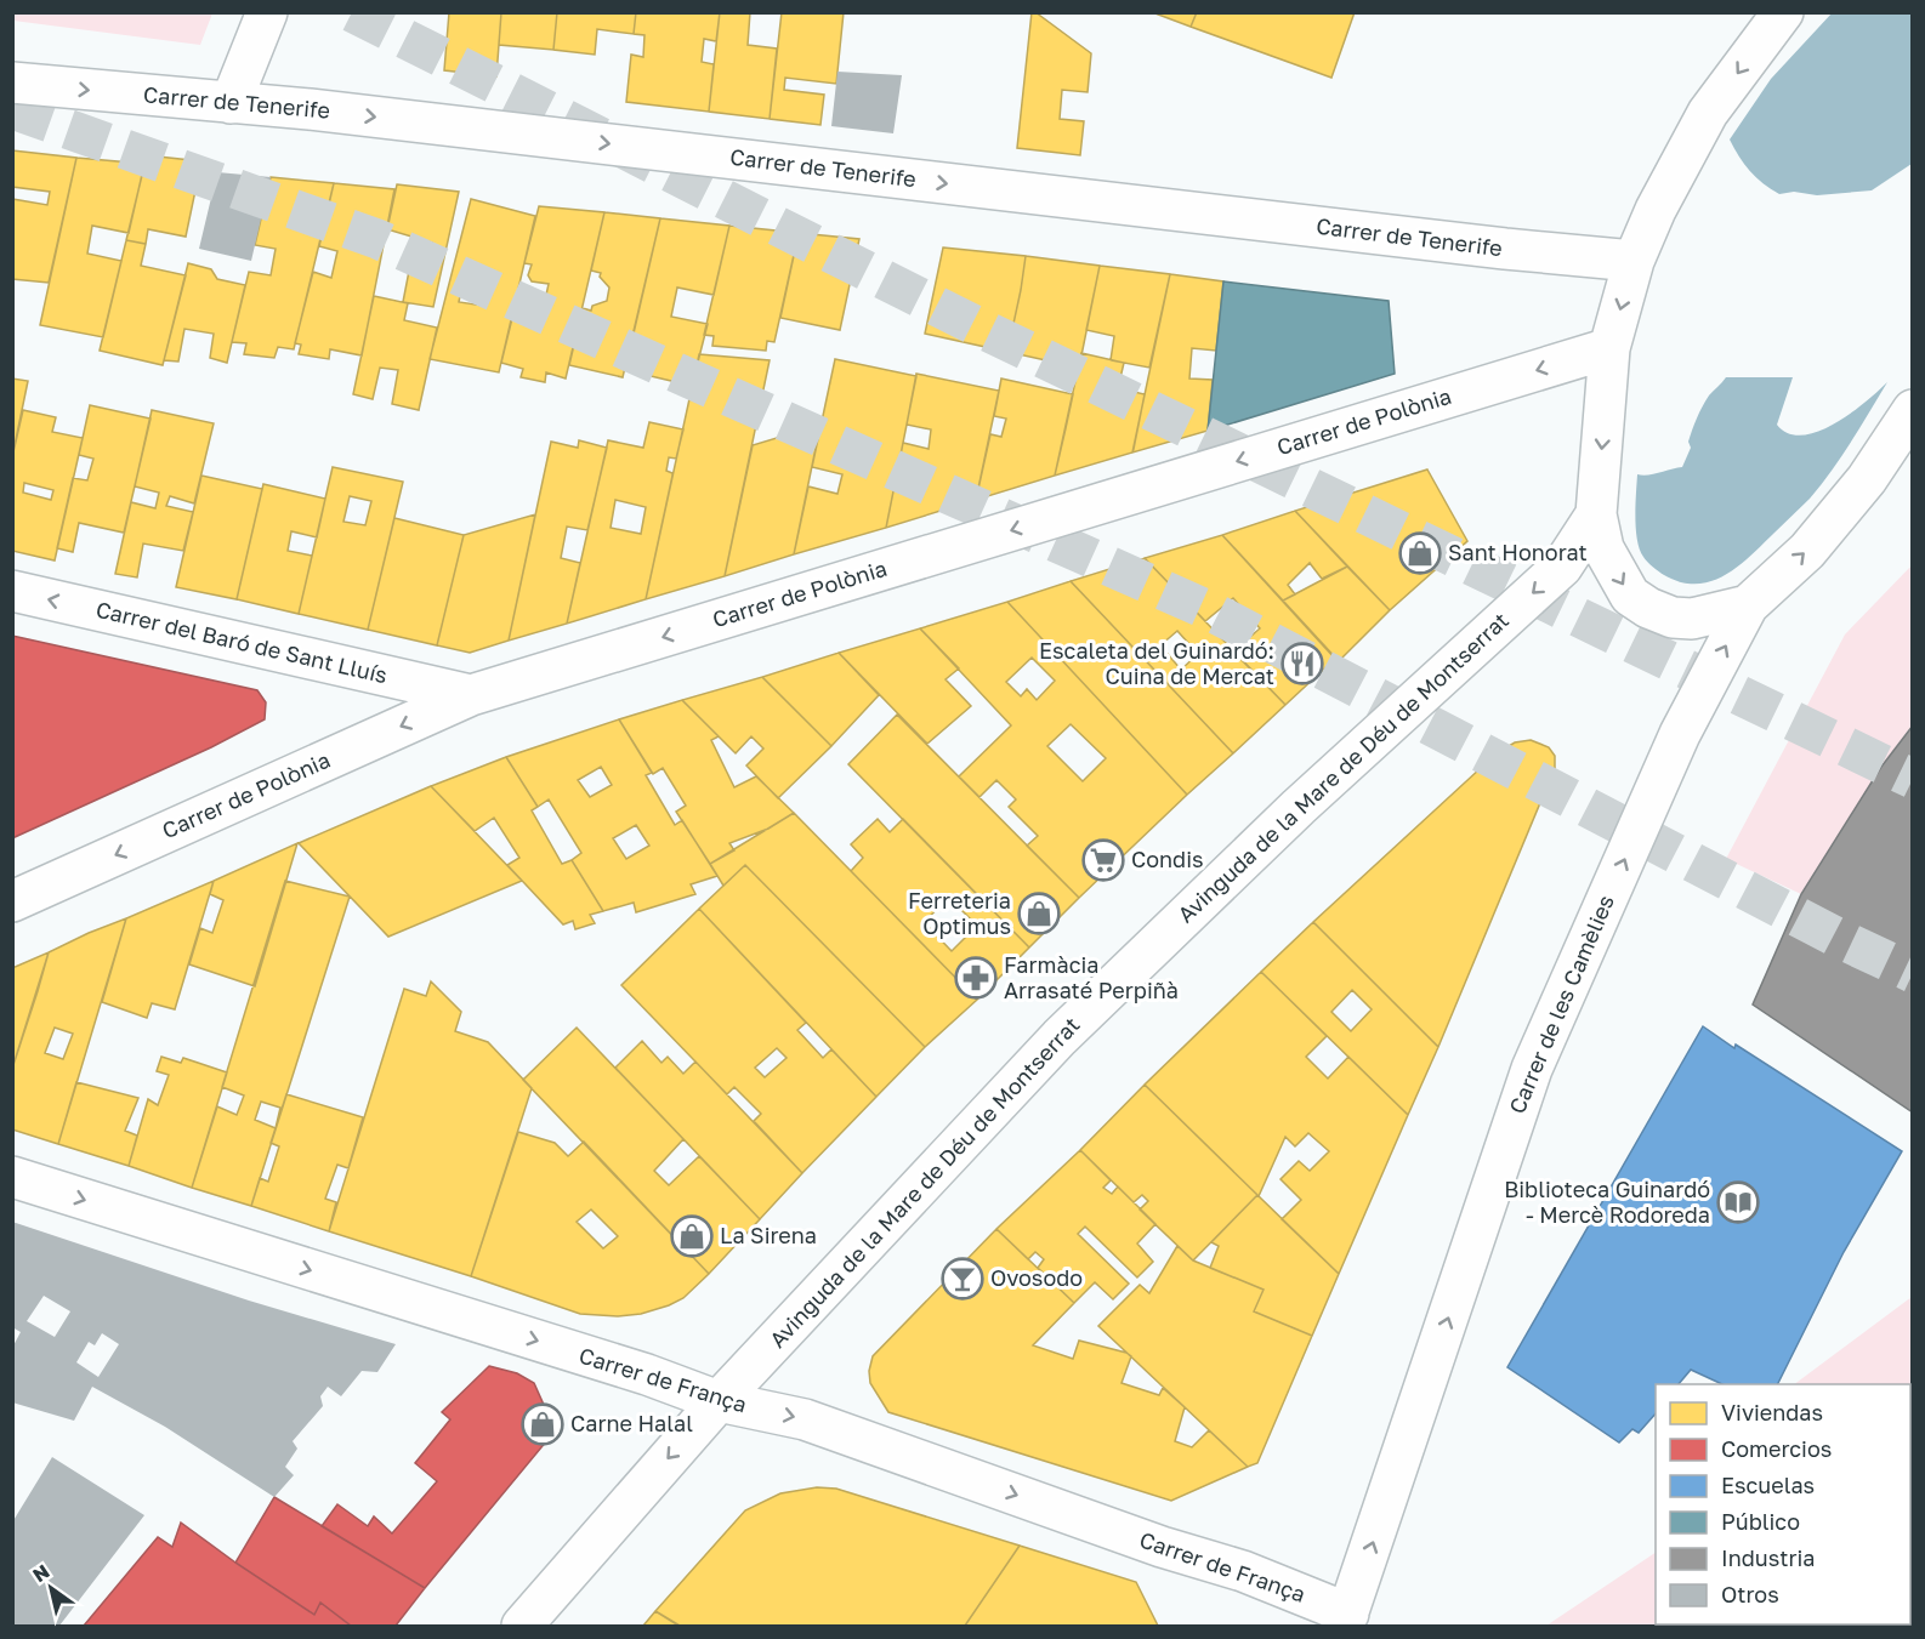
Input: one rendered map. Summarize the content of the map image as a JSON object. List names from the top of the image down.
{
  "streets": {
    "street": [
      "Carrer de Tenerife",
      "Carrer de Polònia",
      "Carrer del Baró de Sant Lluís",
      "Avinguda de la Mare de Déu de Montserrat",
      "Carrer de les Camèlies",
      "Carrer de França"
    ]
  },
  "crossings": [
    ["Carrer de Polònia", "Carrer del Baró de Sant Lluís"],
    ["Avinguda de la Mare de Déu de Montserrat", "Carrer de França"],
    ["Carrer de les Camèlies", "Carrer de França"]
  ],
  "one_way": [
    "Carrer de Tenerife",
    "Carrer de Polònia",
    "Carrer del Baró de Sant Lluís",
    "Avinguda de la Mare de Déu de Montserrat",
    "Carrer de les Camèlies",
    "Carrer de França"
  ],
  "places": {
    "shop": [
      "Sant Honorat",
      "Ferreteria Optimus",
      "La Sirena",
      "Carne Halal"
    ],
    "restaurant": ["Escaleta del Guinardó: Cuina de Mercat"],
    "supermarket": ["Condis"],
    "pharmacy": ["Farmàcia Arrasaté Perpiñà"],
    "library": ["Biblioteca Guinardó - Mercè Rodoreda"],
    "bar": ["Ovosodo"]
  },
  "legend": [
    "Viviendas",
    "Comercios",
    "Escuelas",
    "Público",
    "Industria",
    "Otros"
  ],
  "north": "top left"
}
